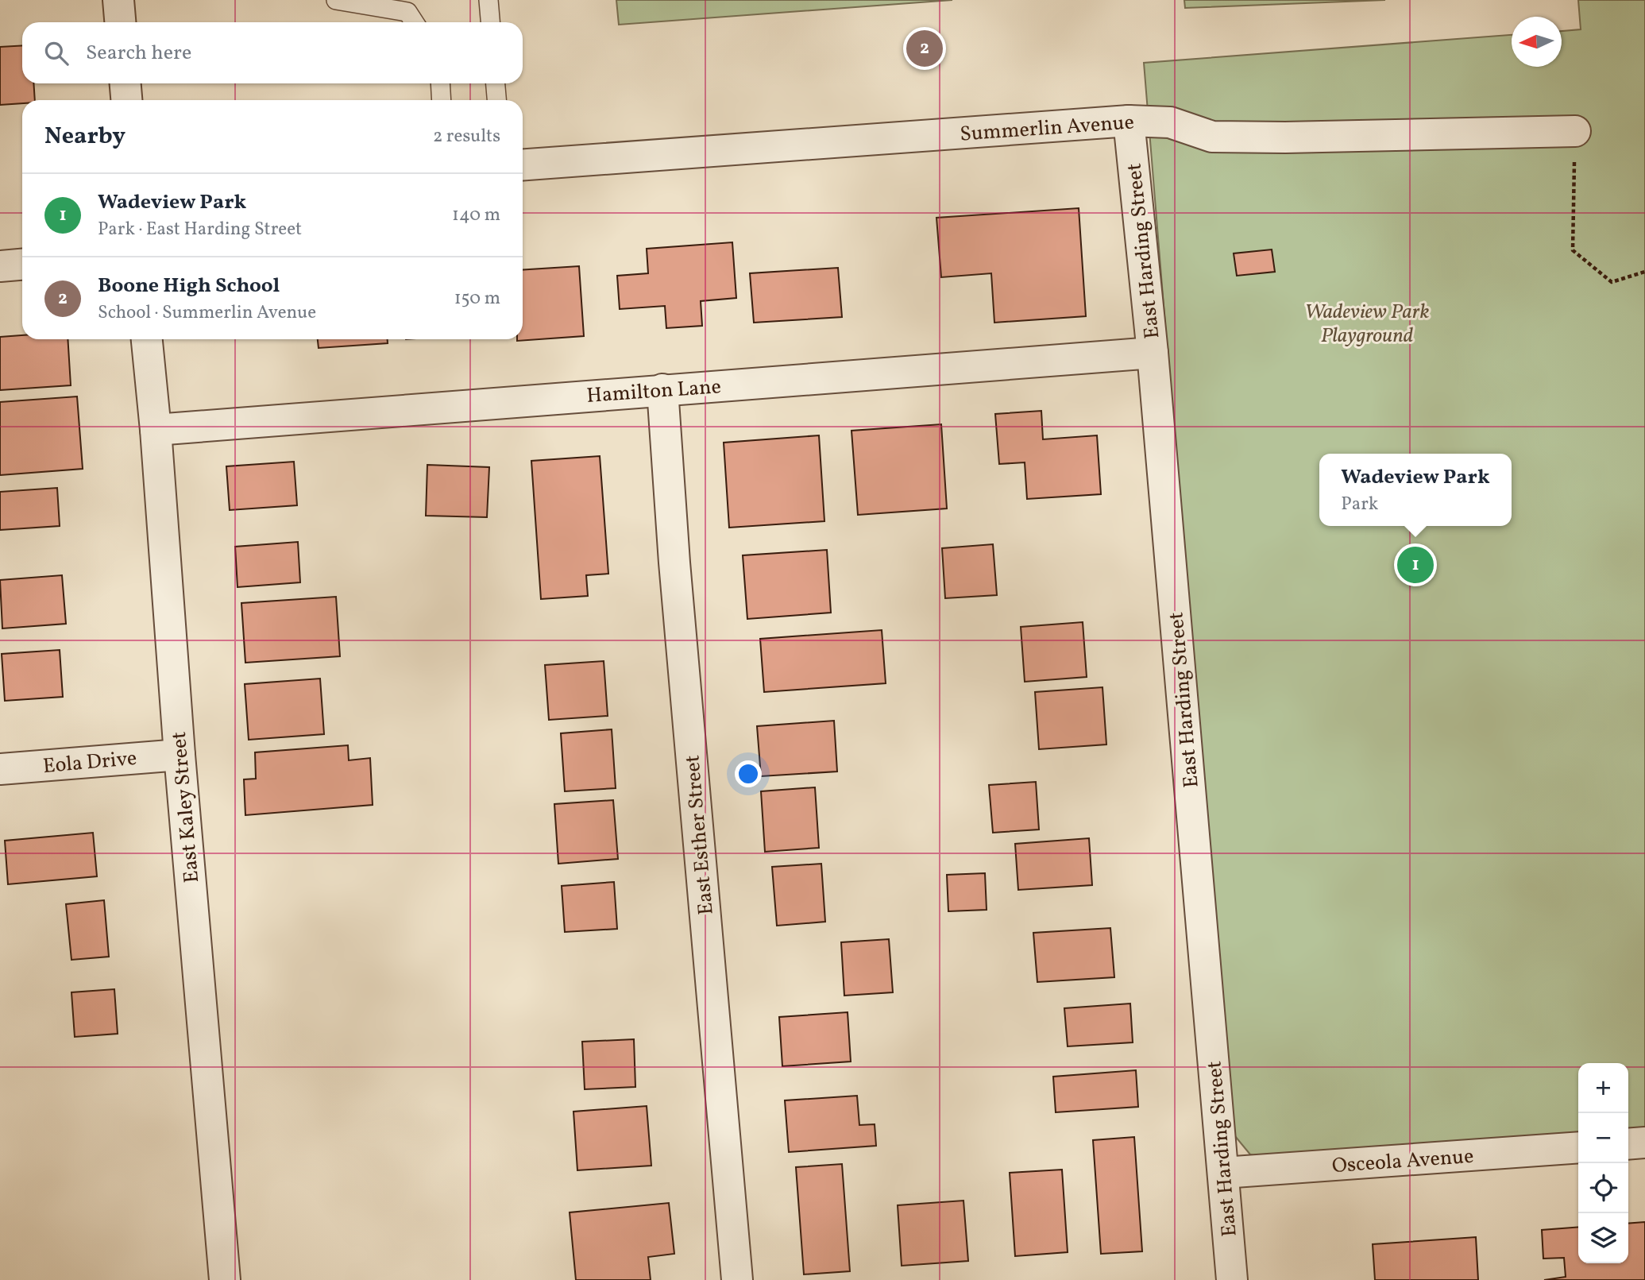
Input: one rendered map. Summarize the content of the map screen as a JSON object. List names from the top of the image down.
{
  "streets": {
    "street": [
      "Summerlin Avenue",
      "East Harding Street",
      "Hamilton Lane",
      "Eola Drive",
      "East Kaley Street",
      "East Esther Street",
      "Osceola Avenue"
    ]
  },
  "crossings": [
    ["Summerlin Avenue", "East Harding Street"],
    ["East Harding Street", "Hamilton Lane"],
    ["East Harding Street", "Osceola Avenue"],
    ["Hamilton Lane", "East Kaley Street"],
    ["Hamilton Lane", "East Esther Street"],
    ["Eola Drive", "East Kaley Street"]
  ],
  "parks": ["Wadeview Park Playground"],
  "north": "left",
  "page": {
    "search": "Search here",
    "pins": ["2", "1"],
    "heading": ["Nearby", "2 results"],
    "list": [
      {
        "mark": "1",
        "name": "Wadeview Park",
        "note": "Park · East Harding Street",
        "value": "140 m"
      },
      {
        "mark": "2",
        "name": "Boone High School",
        "note": "School · Summerlin Avenue",
        "value": "150 m"
      }
    ],
    "popup": ["Wadeview Park", "Park"],
    "map_buttons": ["+", "−"]
  }
}
